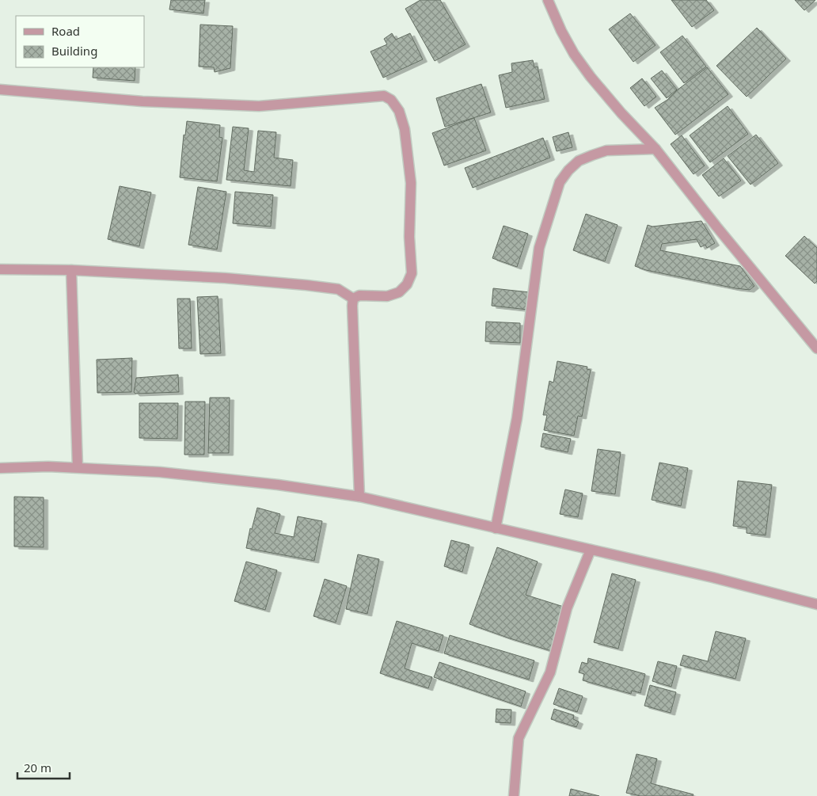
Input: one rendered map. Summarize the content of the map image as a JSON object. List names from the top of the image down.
{
  "legend": ["Road", "Building"],
  "scale_bar": "20 m"
}
